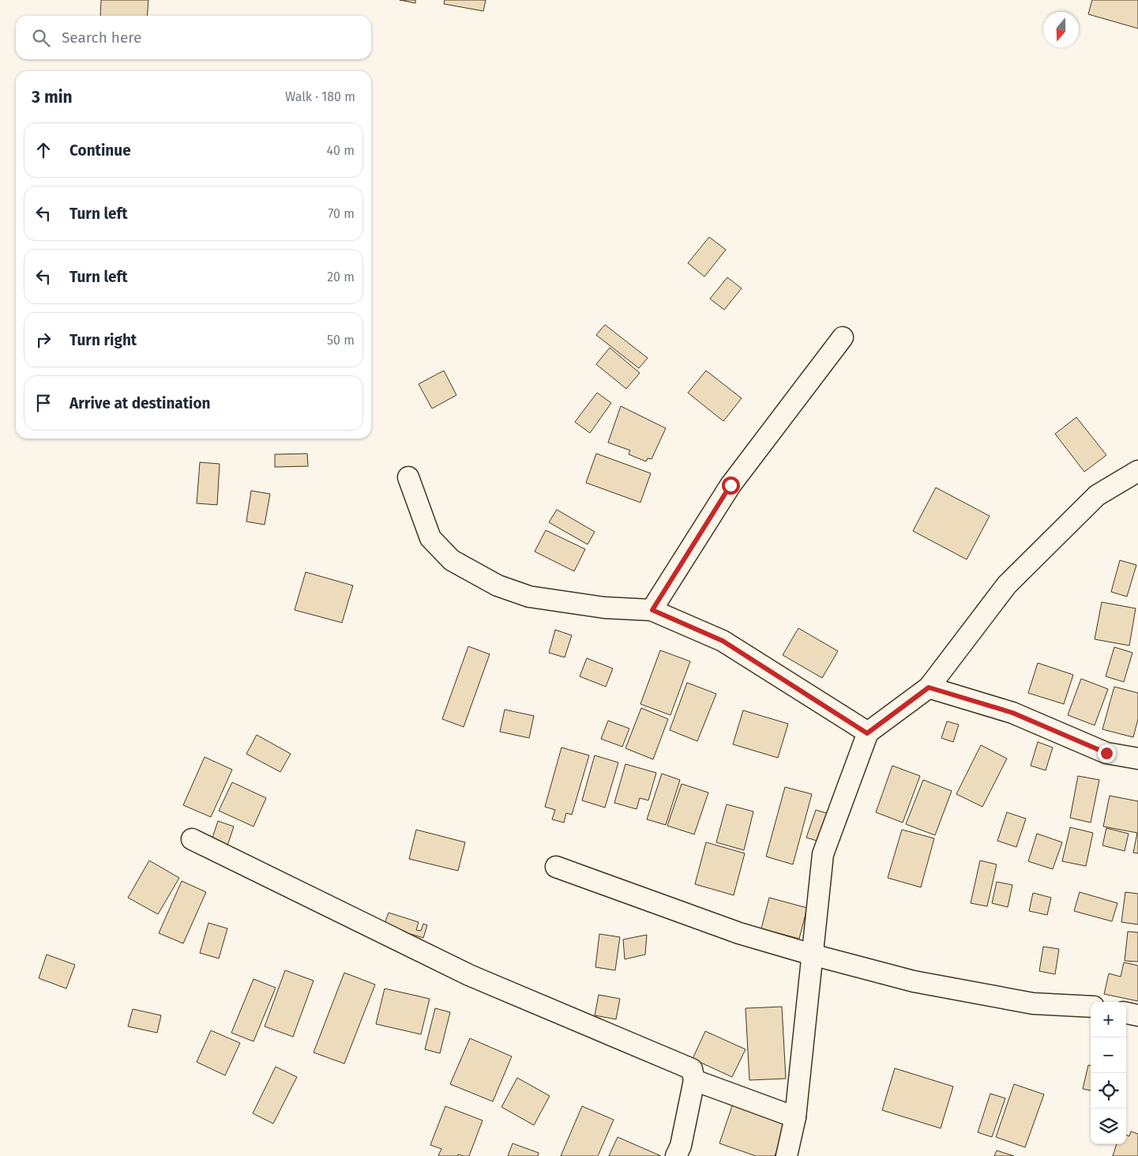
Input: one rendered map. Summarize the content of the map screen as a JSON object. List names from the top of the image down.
{
  "north": "bottom",
  "page": {
    "search": "Search here",
    "heading": ["3 min", "Walk · 180 m"],
    "list": [
      ["Continue", "40 m"],
      ["Turn left", "70 m"],
      ["Turn left", "20 m"],
      ["Turn right", "50 m"],
      "Arrive at destination"
    ],
    "map_buttons": ["+", "−"]
  }
}
